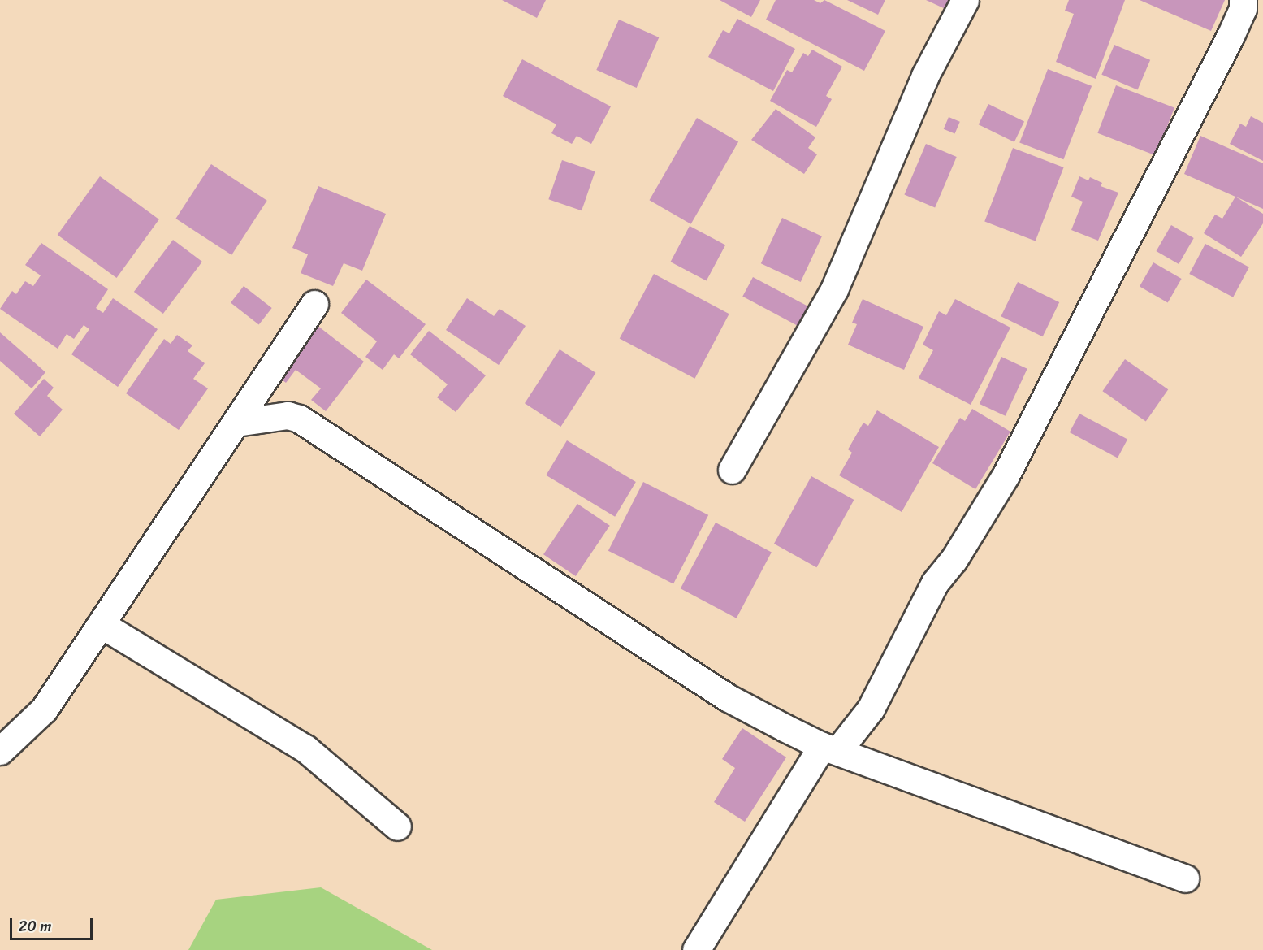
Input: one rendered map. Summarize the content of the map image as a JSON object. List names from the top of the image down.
{
  "scale_bar": "20 m"
}
